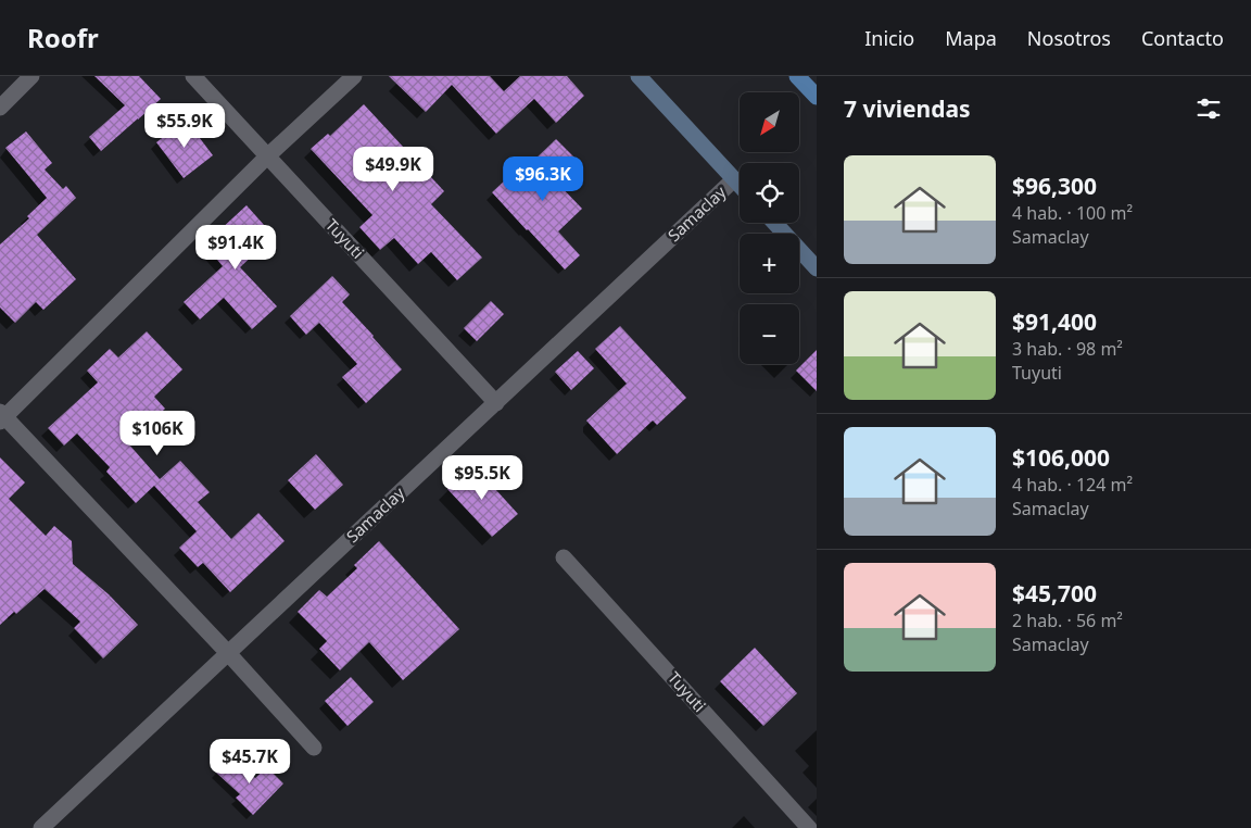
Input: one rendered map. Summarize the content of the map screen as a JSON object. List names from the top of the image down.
{
  "streets": {
    "street": ["Samaclay", "Tuyuti"]
  },
  "crossings": [
    ["Samaclay", "Tuyuti"]
  ],
  "north": "bottom left",
  "page": {
    "header": "Roofr",
    "nav": [
      "Inicio",
      "Mapa",
      "Nosotros",
      "Contacto"
    ],
    "heading": "7 viviendas",
    "map_buttons": ["+", "−"],
    "price": [
      "$55.9K",
      "$49.9K",
      "$96.3K",
      "$91.4K",
      "$106K",
      "$95.5K",
      "$45.7K"
    ],
    "list": [
      {
        "name": "$96,300",
        "note": "4 hab. · 100 m² · Samaclay"
      },
      {
        "name": "$91,400",
        "note": "3 hab. · 98 m² · Tuyuti"
      },
      {
        "name": "$106,000",
        "note": "4 hab. · 124 m² · Samaclay"
      },
      {
        "name": "$45,700",
        "note": "2 hab. · 56 m² · Samaclay"
      }
    ]
  }
}
